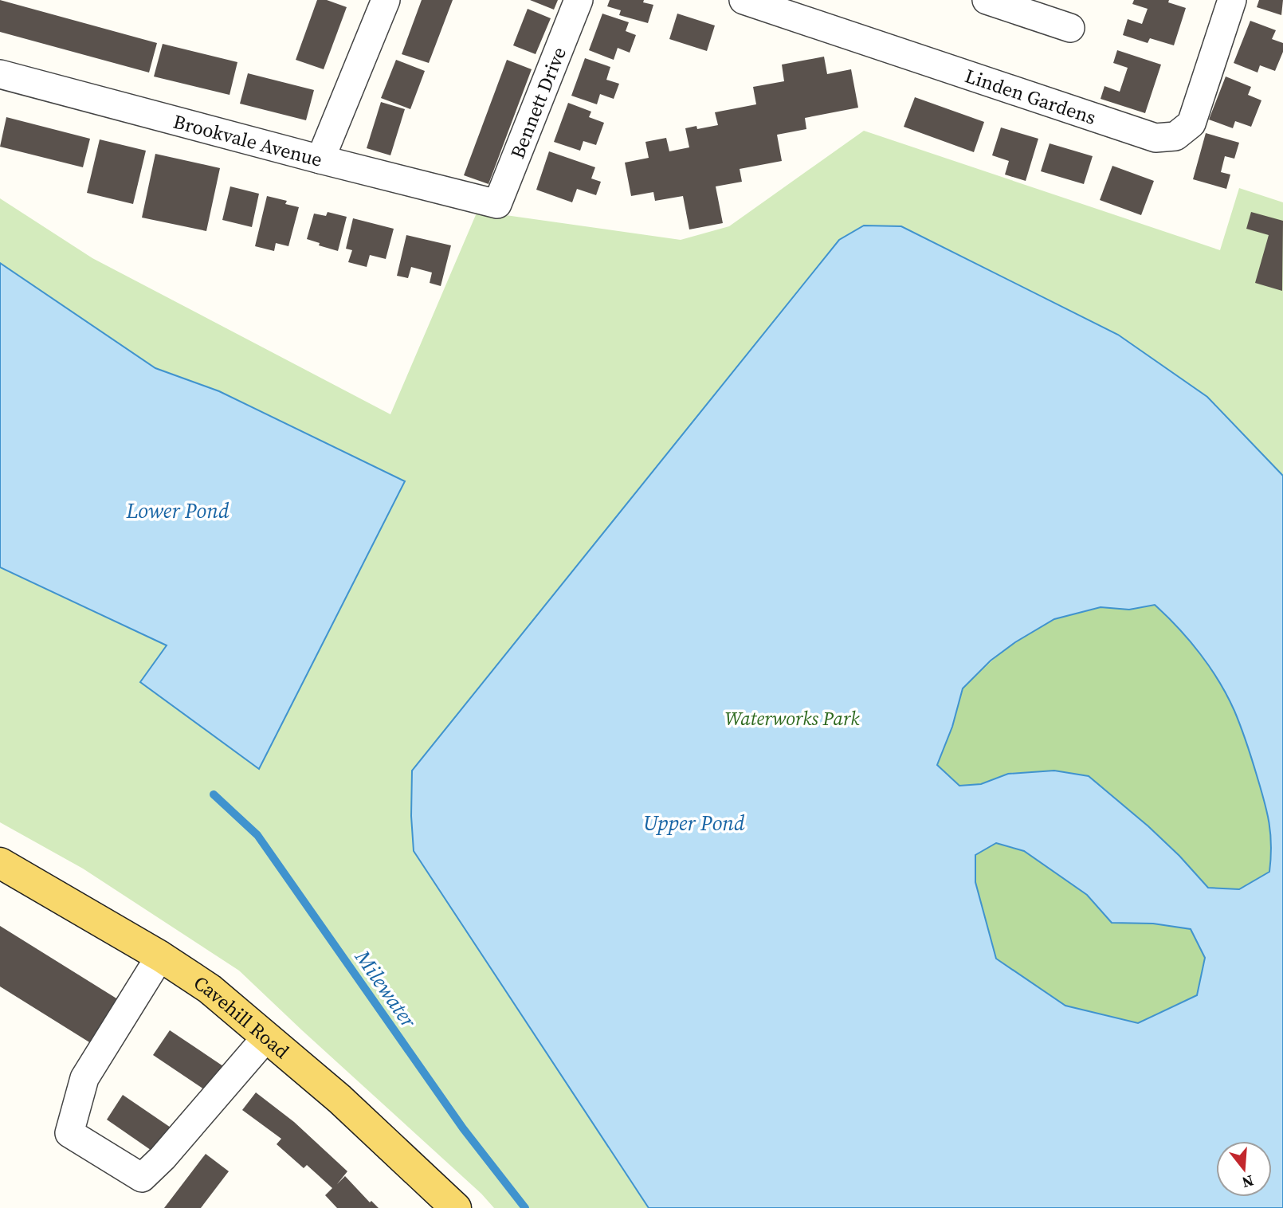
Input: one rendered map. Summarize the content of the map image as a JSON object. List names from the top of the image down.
{
  "streets": {
    "main road": ["Cavehill Road"],
    "street": ["Linden Gardens", "Bennett Drive", "Brookvale Avenue"]
  },
  "crossings": [
    ["Bennett Drive", "Brookvale Avenue"]
  ],
  "water": ["Lower Pond", "Upper Pond", "Milewater"],
  "parks": ["Waterworks Park"],
  "north": "bottom"
}
